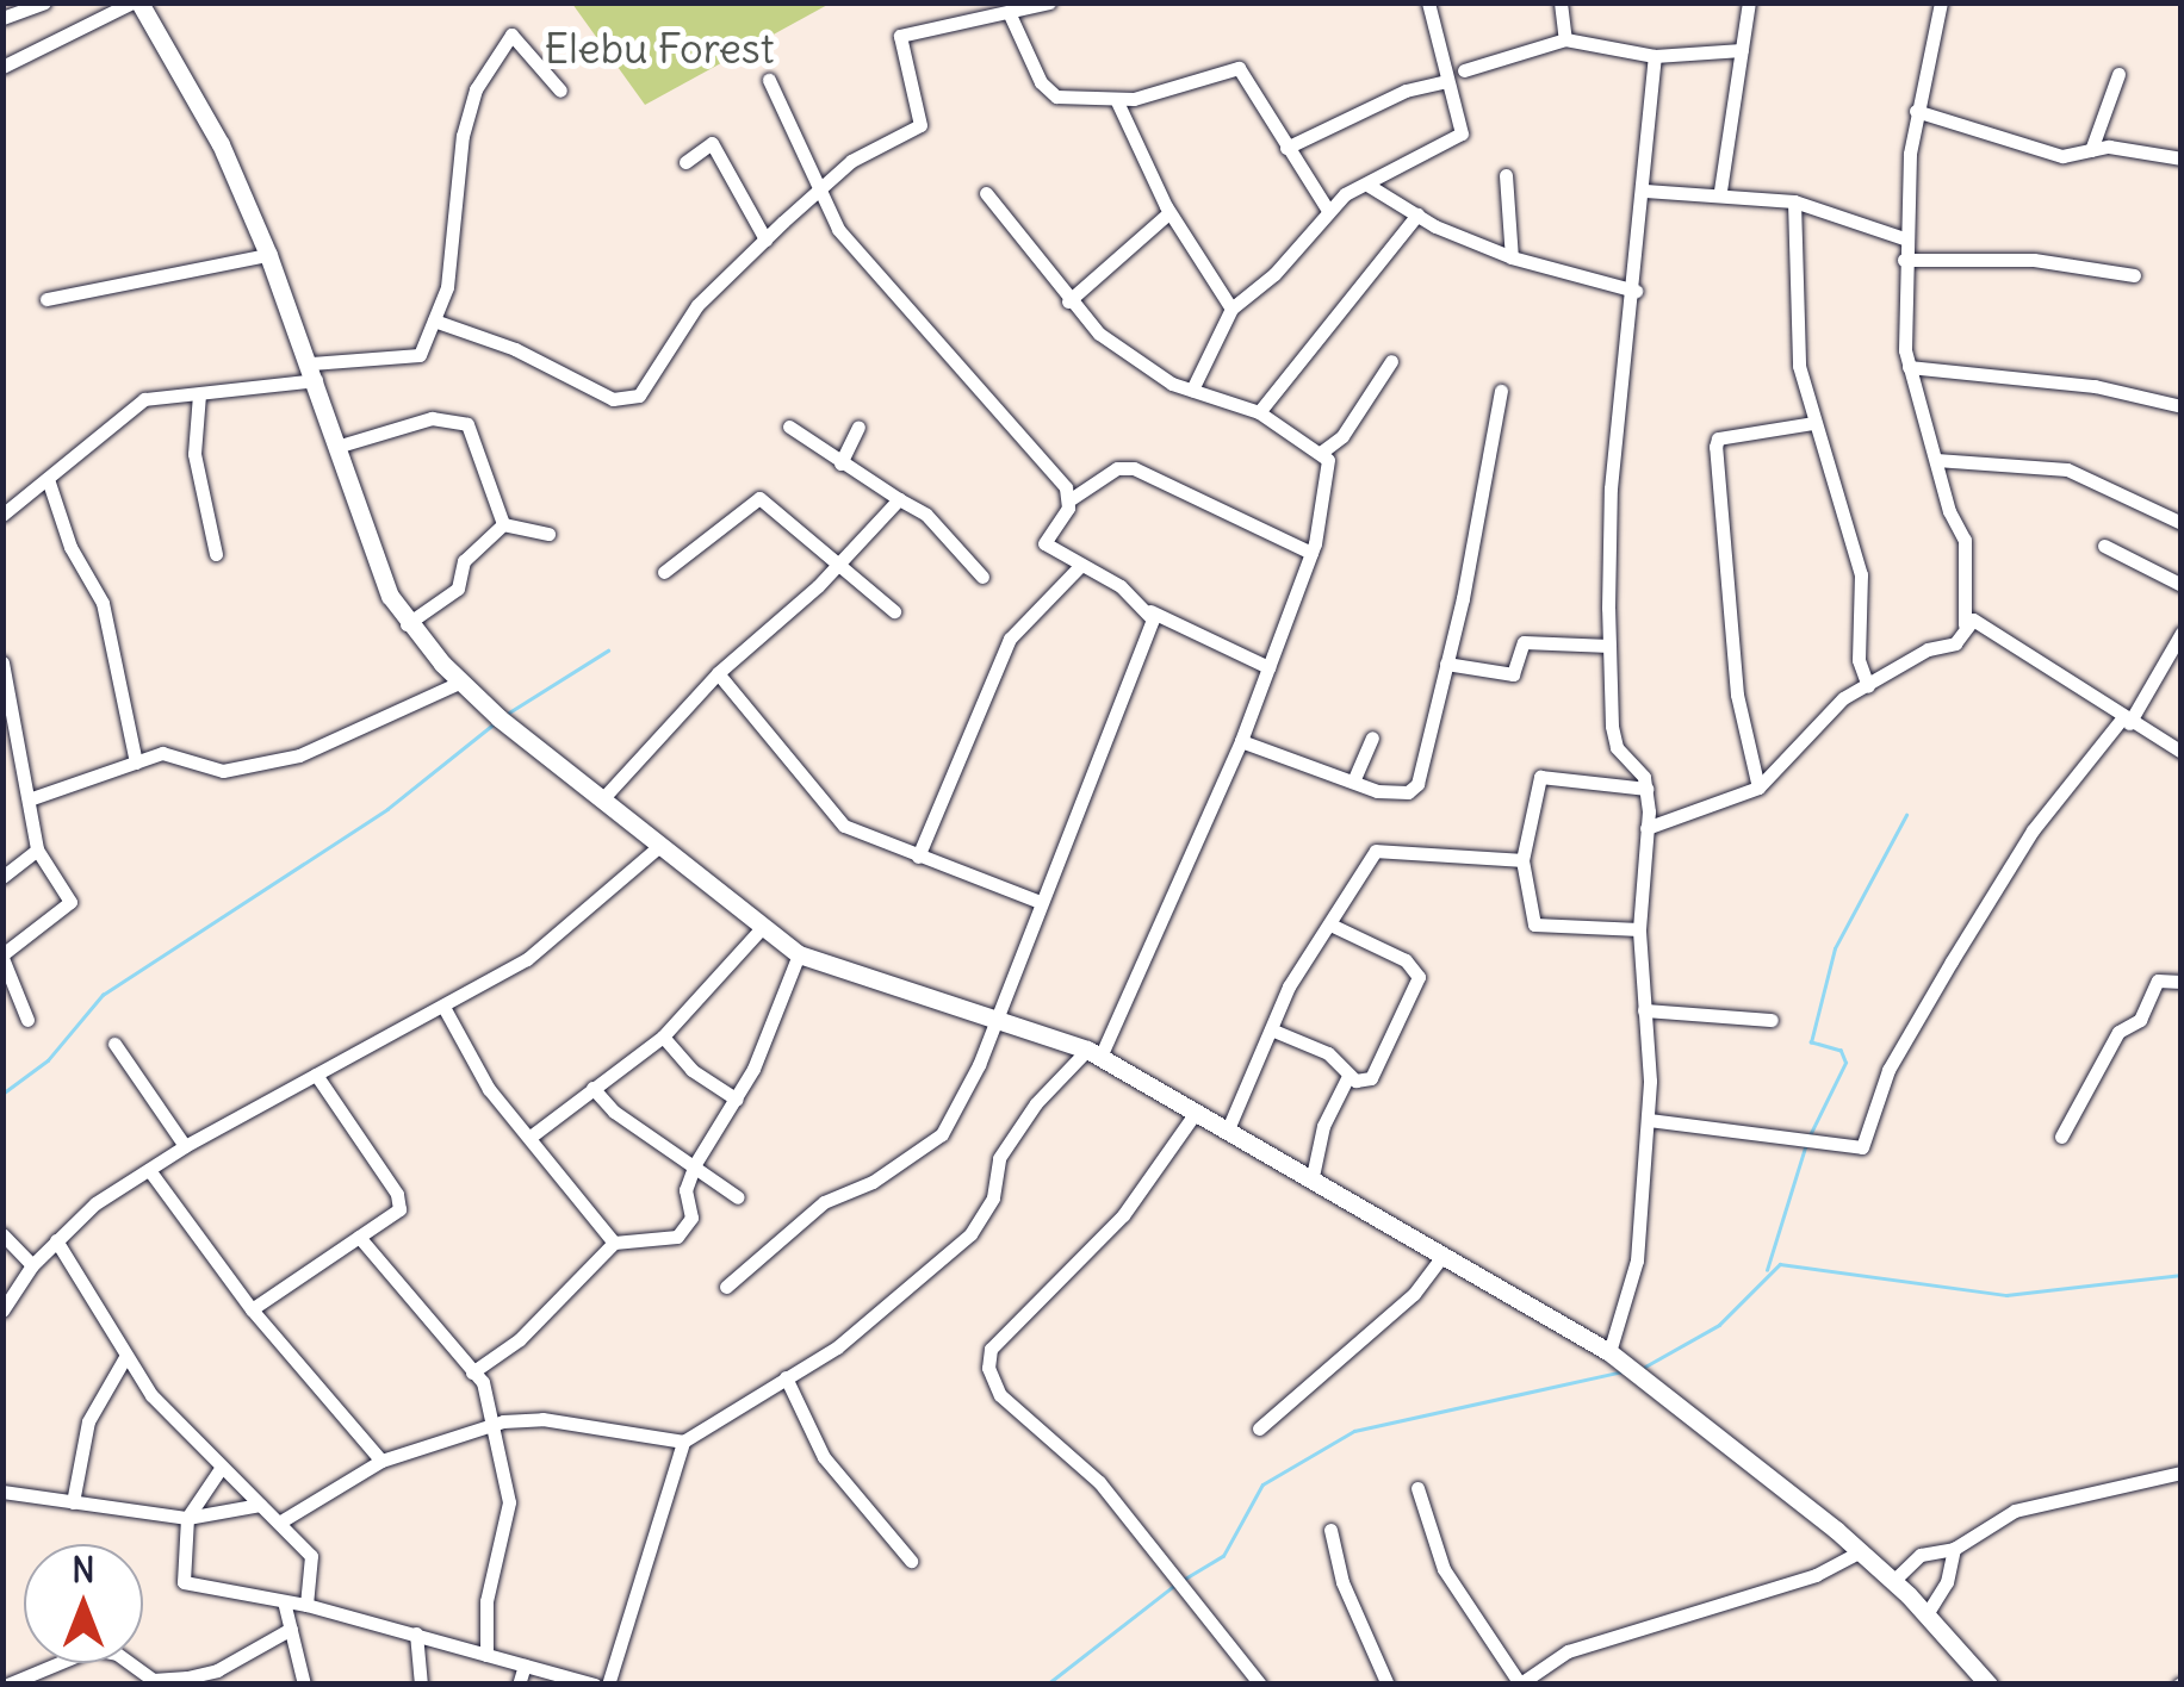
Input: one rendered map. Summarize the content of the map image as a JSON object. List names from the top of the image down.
{
  "parks": ["Elebu Forest"],
  "north": "top"
}
